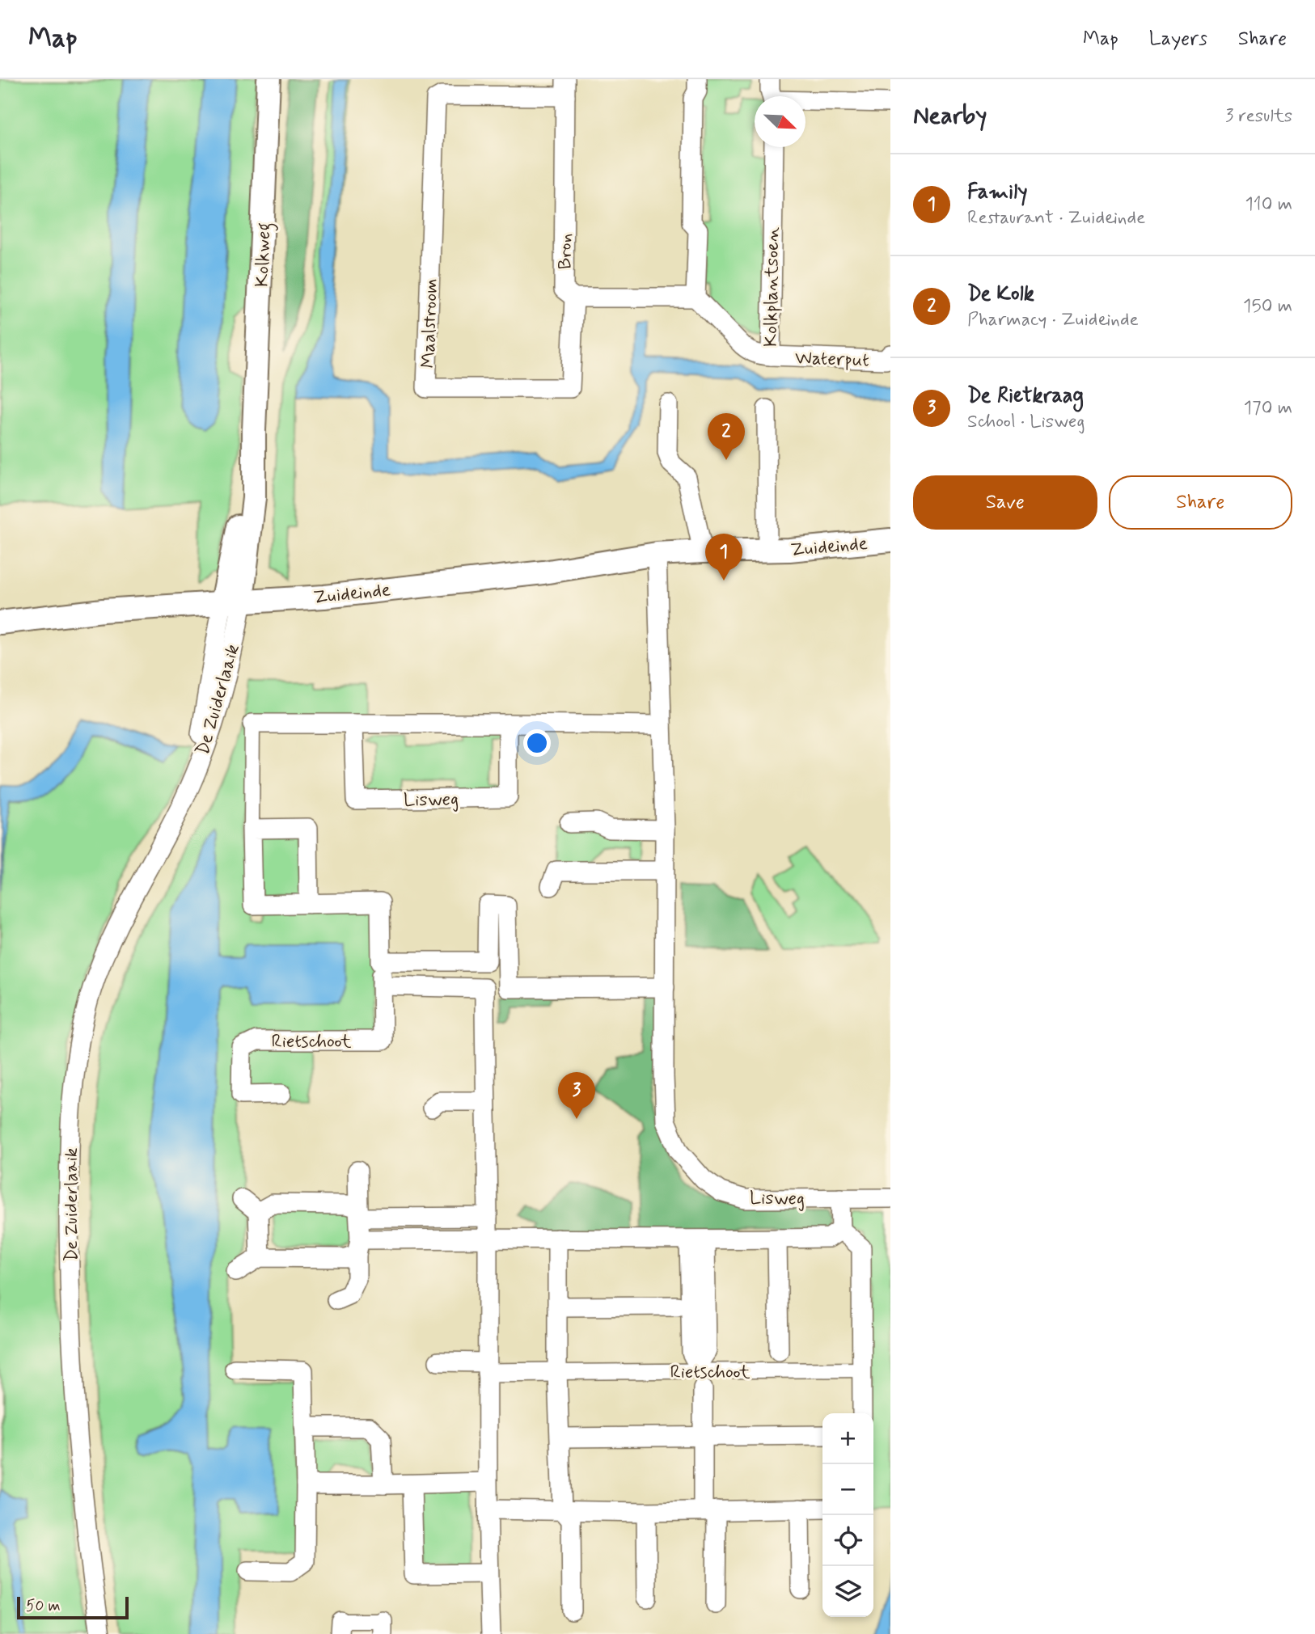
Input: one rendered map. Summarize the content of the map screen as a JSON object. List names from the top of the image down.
{
  "streets": {
    "street": [
      "Bron",
      "Kolkweg",
      "Kolkplantsoen",
      "Maalstroom",
      "Waterput",
      "Zuideinde",
      "De Zuiderlaaik",
      "Lisweg",
      "Rietschoot"
    ]
  },
  "crossings": [
    ["Bron", "Maalstroom"],
    ["Kolkweg", "Zuideinde"],
    ["Kolkweg", "De Zuiderlaaik"],
    ["Kolkplantsoen", "Waterput"],
    ["Zuideinde", "De Zuiderlaaik"],
    ["Zuideinde", "Lisweg"]
  ],
  "scale_bar": "50 m",
  "north": "bottom right",
  "page": {
    "header": "Map",
    "nav": ["Map", "Layers", "Share"],
    "heading": ["Nearby", "3 results"],
    "list": [
      {
        "mark": "1",
        "name": "Family",
        "note": "Restaurant · Zuideinde",
        "value": "110 m"
      },
      {
        "mark": "2",
        "name": "De Kolk",
        "note": "Pharmacy · Zuideinde",
        "value": "150 m"
      },
      {
        "mark": "3",
        "name": "De Rietkraag",
        "note": "School · Lisweg",
        "value": "170 m"
      }
    ],
    "pins": ["2", "1", "3"],
    "buttons": ["Save", "Share"],
    "map_buttons": ["+", "−"],
    "scale": "50 m"
  }
}
